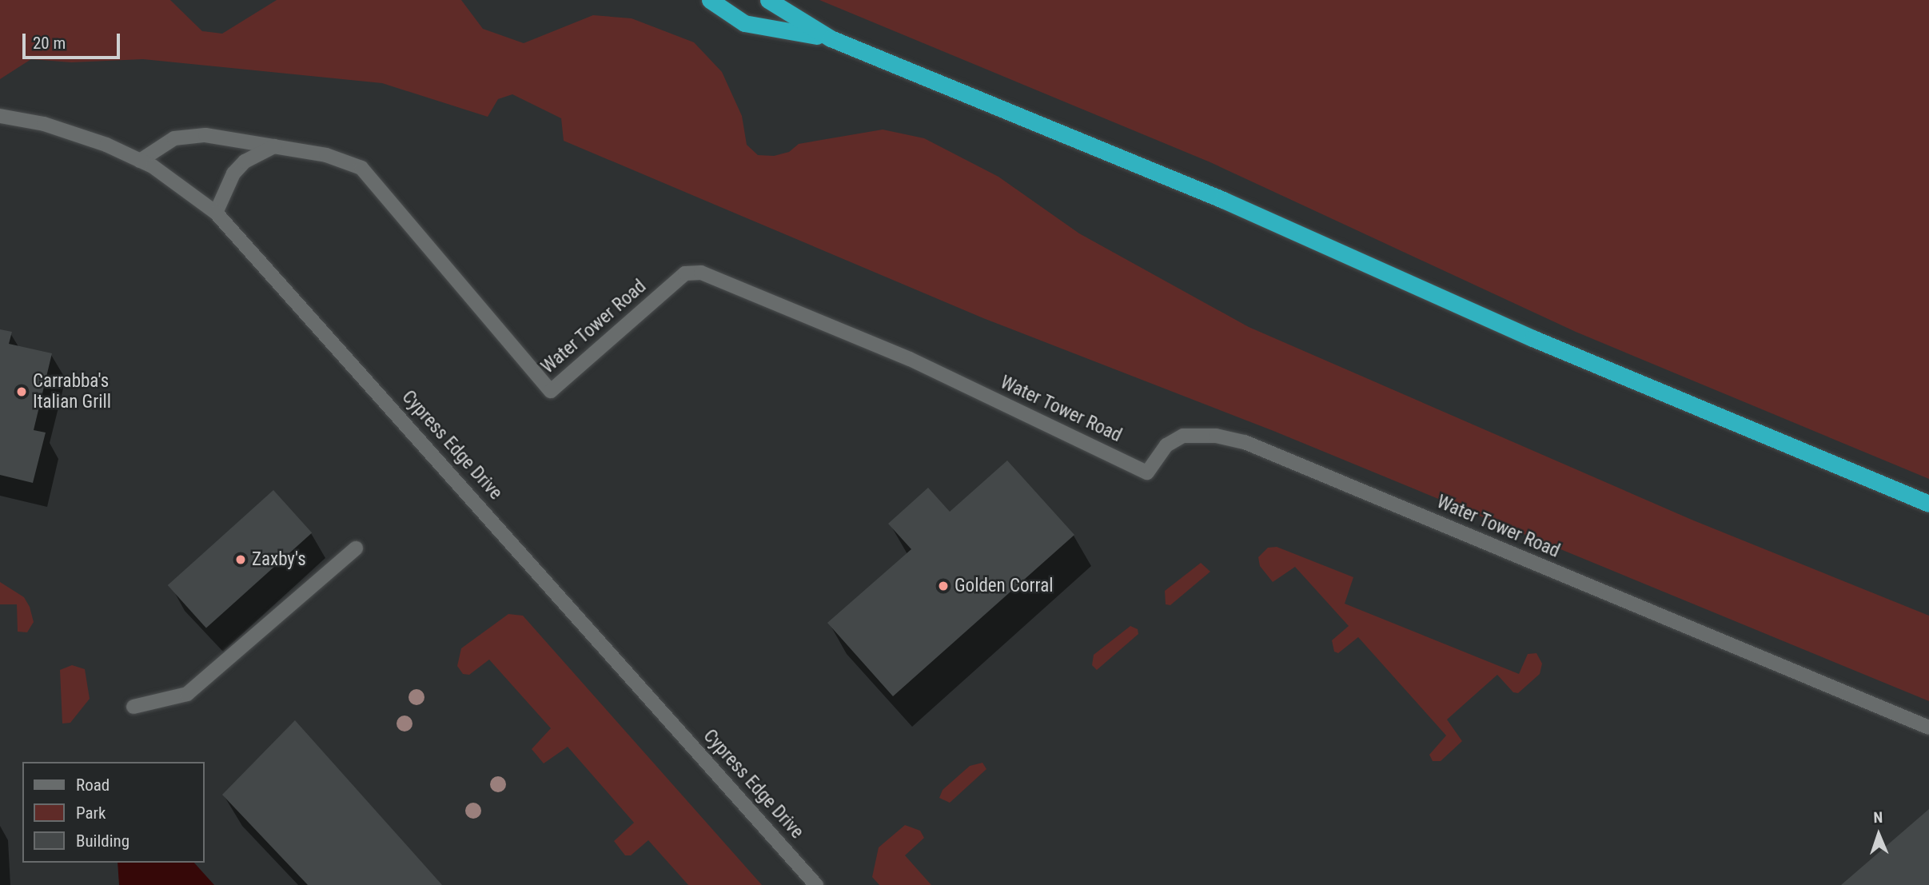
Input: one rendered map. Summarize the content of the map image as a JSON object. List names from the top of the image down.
{
  "streets": {
    "street": ["Water Tower Road", "Cypress Edge Drive"]
  },
  "crossings": [
    ["Water Tower Road", "Cypress Edge Drive"]
  ],
  "places": ["Carrabba's Italian Grill", "Zaxby's", "Golden Corral"],
  "legend": ["Road", "Park", "Building"],
  "scale_bar": "20 m",
  "north": "top"
}
